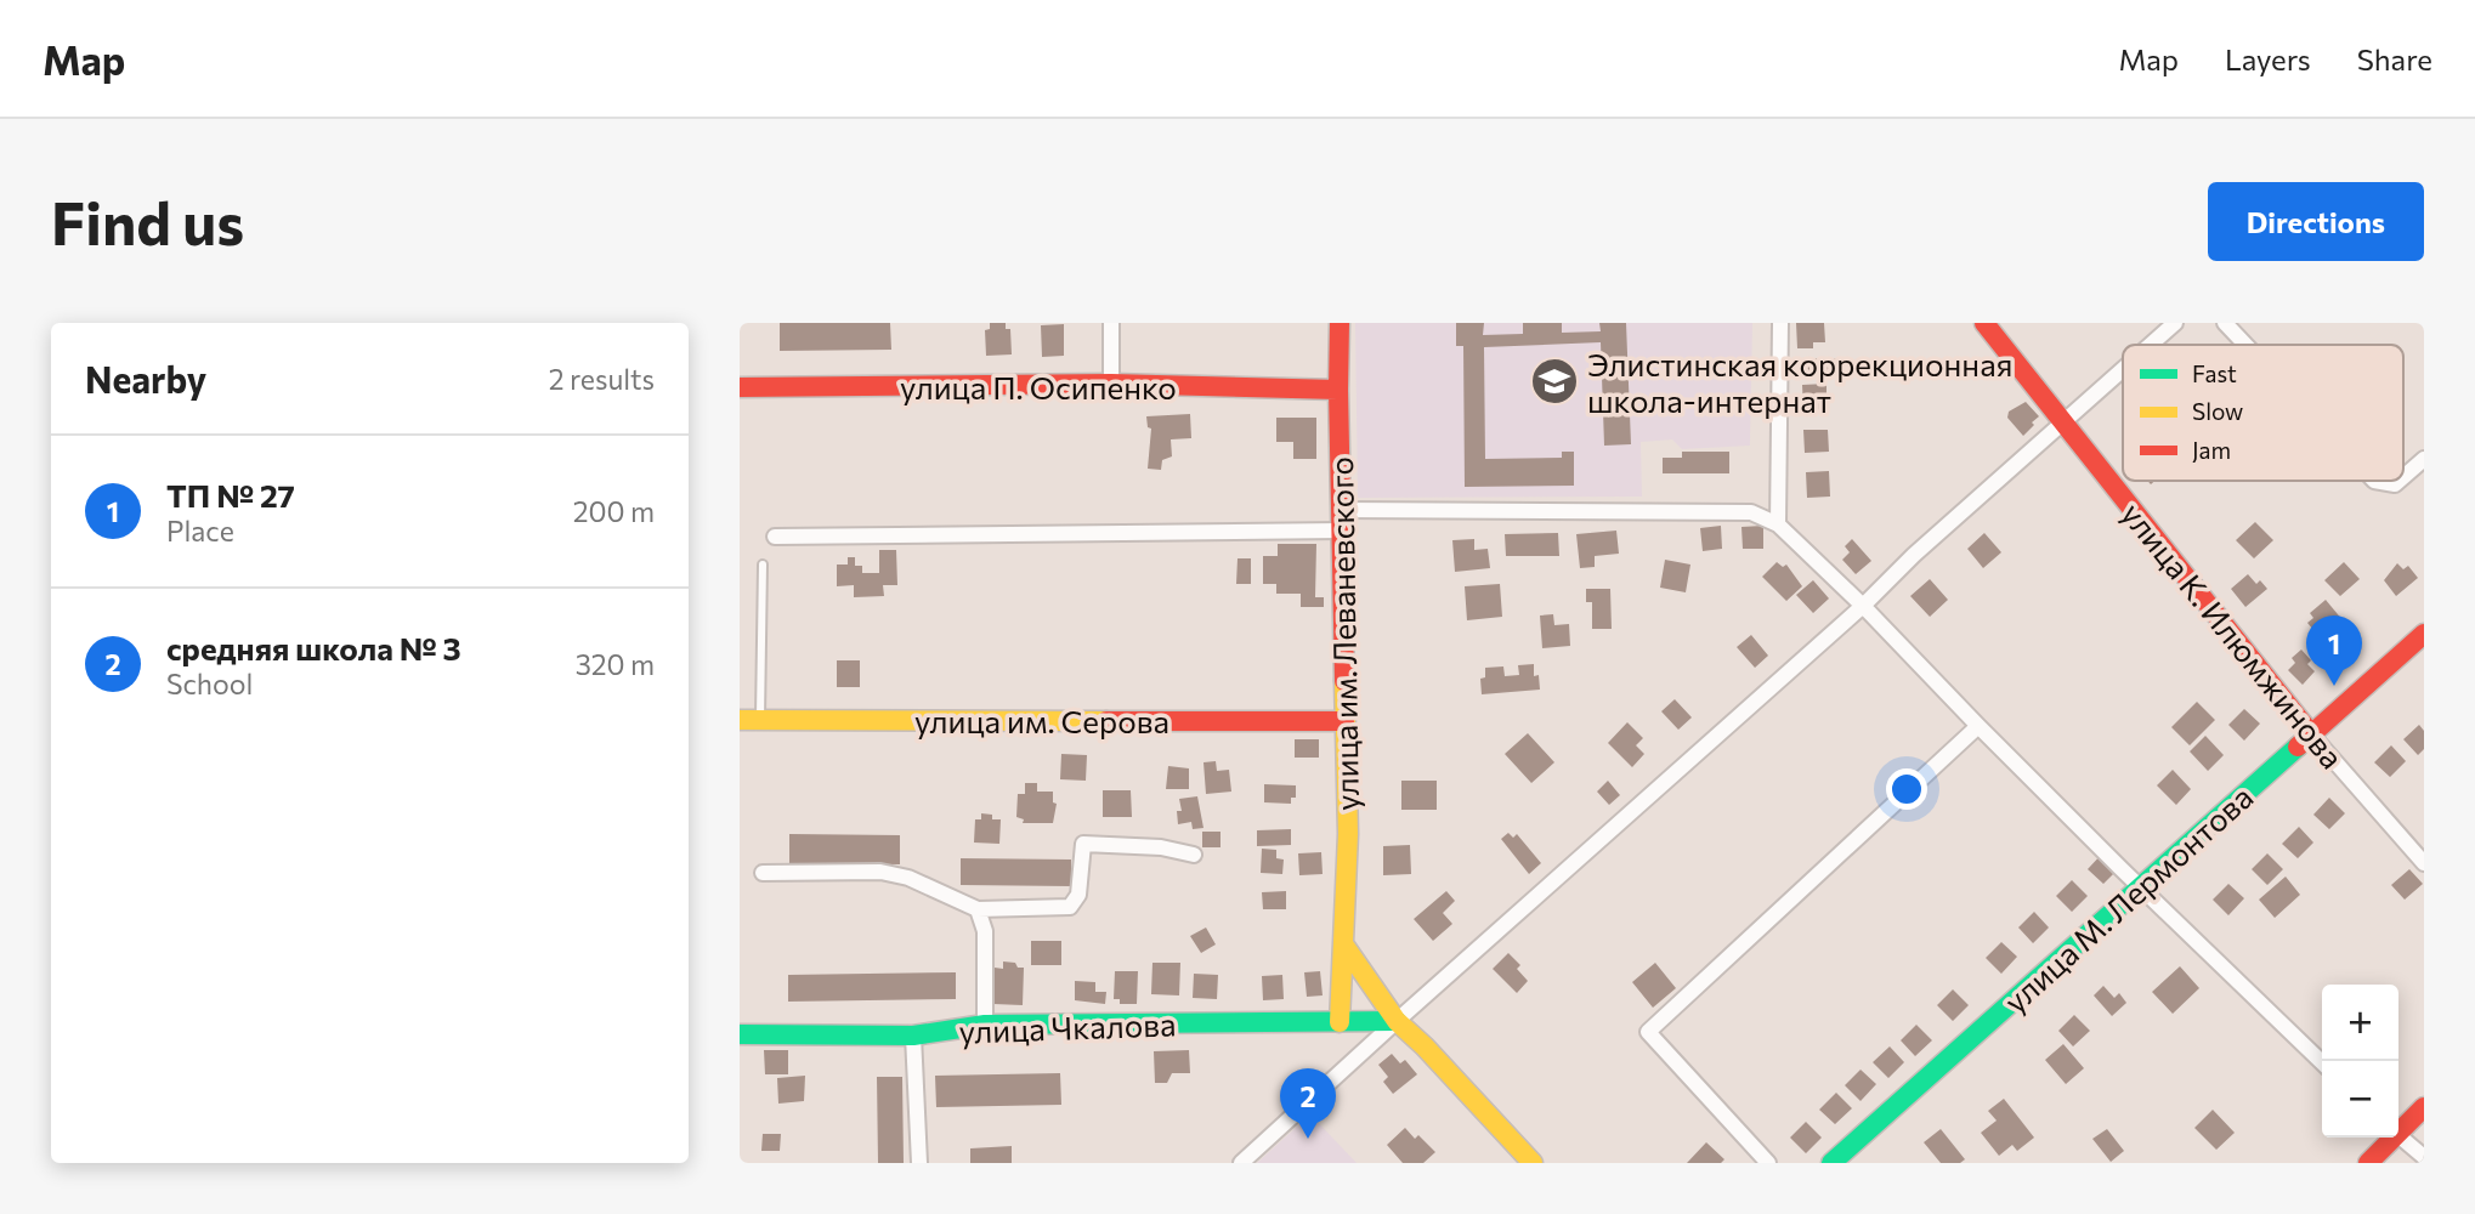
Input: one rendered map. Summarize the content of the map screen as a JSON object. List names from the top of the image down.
{
  "streets": {
    "street": [
      "улица П. Осипенко",
      "улица им. Леваневского",
      "улица К. Илюмжинова",
      "улица им. Серова",
      "улица М. Лермонтова",
      "улица Чкалова"
    ]
  },
  "crossings": [
    ["улица П. Осипенко", "улица им. Леваневского"],
    ["улица им. Леваневского", "улица им. Серова"],
    ["улица им. Леваневского", "улица Чкалова"],
    ["улица К. Илюмжинова", "улица М. Лермонтова"]
  ],
  "places": {
    "school or university": ["Элистинская коррекционная школа-интернат"]
  },
  "legend": ["Fast", "Slow", "Jam"],
  "page": {
    "header": "Map",
    "nav": ["Map", "Layers", "Share"],
    "buttons": "Directions",
    "title": "Find us",
    "heading": ["Nearby", "2 results"],
    "list": [
      {
        "mark": "1",
        "name": "ТП № 27",
        "note": "Place",
        "value": "200 m"
      },
      {
        "mark": "2",
        "name": "средняя школа № 3",
        "note": "School",
        "value": "320 m"
      }
    ],
    "pins": ["1", "2"],
    "map_buttons": ["+", "−"]
  }
}
